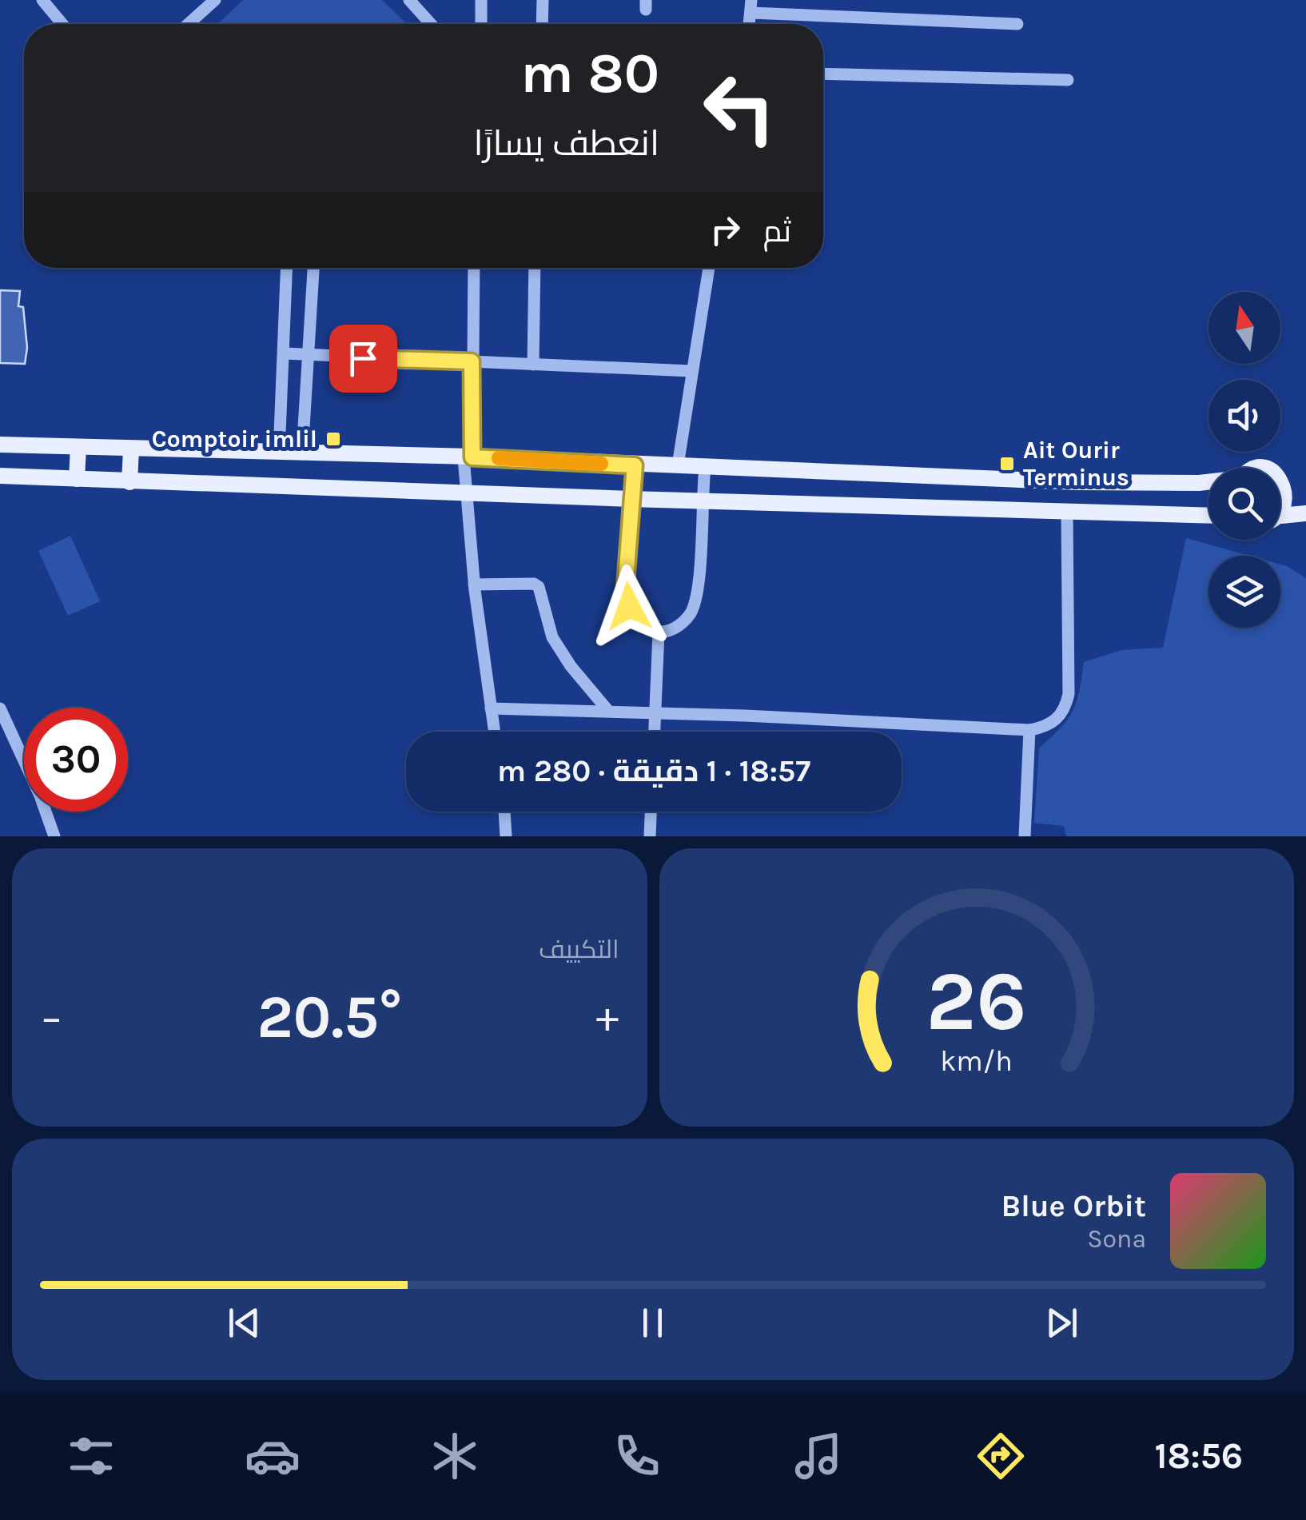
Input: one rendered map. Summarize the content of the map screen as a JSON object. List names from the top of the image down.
{
  "places": {
    "transit": ["Comptoir imlil", "Ait Ourir Terminus"]
  },
  "north": "top",
  "page": {
    "turn": ["80 m", "انعطف يسارًا"],
    "then": "ثم",
    "limit": "30",
    "trip": "18:57 · 1 دقيقة · 280 m",
    "tile": "التكييف",
    "heat": ["−", "20.5°", "+"],
    "song": ["Blue Orbit", "Sona"],
    "tabs": "18:56",
    "gauge": ["26", "km/h"]
  }
}
